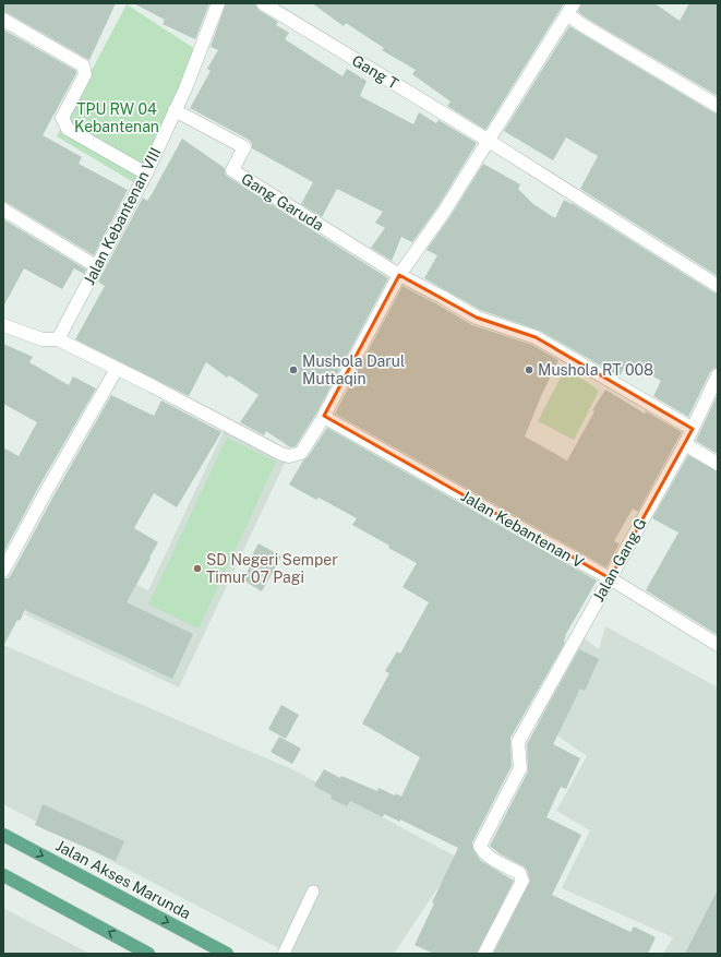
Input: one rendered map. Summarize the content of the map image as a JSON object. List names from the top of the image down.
{
  "streets": {
    "main road": ["Jalan Akses Marunda"],
    "street": [
      "Gang T",
      "Gang Garuda",
      "Jalan Kebantenan VIII",
      "Jalan Kebantenan V",
      "Jalan Gang G"
    ]
  },
  "crossings": [
    ["Gang Garuda", "Jalan Kebantenan VIII"],
    ["Jalan Kebantenan V", "Jalan Gang G"]
  ],
  "parks": ["TPU RW 04 Kebantenan"],
  "places": ["Mushola Darul Muttaqin", "Mushola RT 008", "SD Negeri Semper Timur 07 Pagi"]
}
